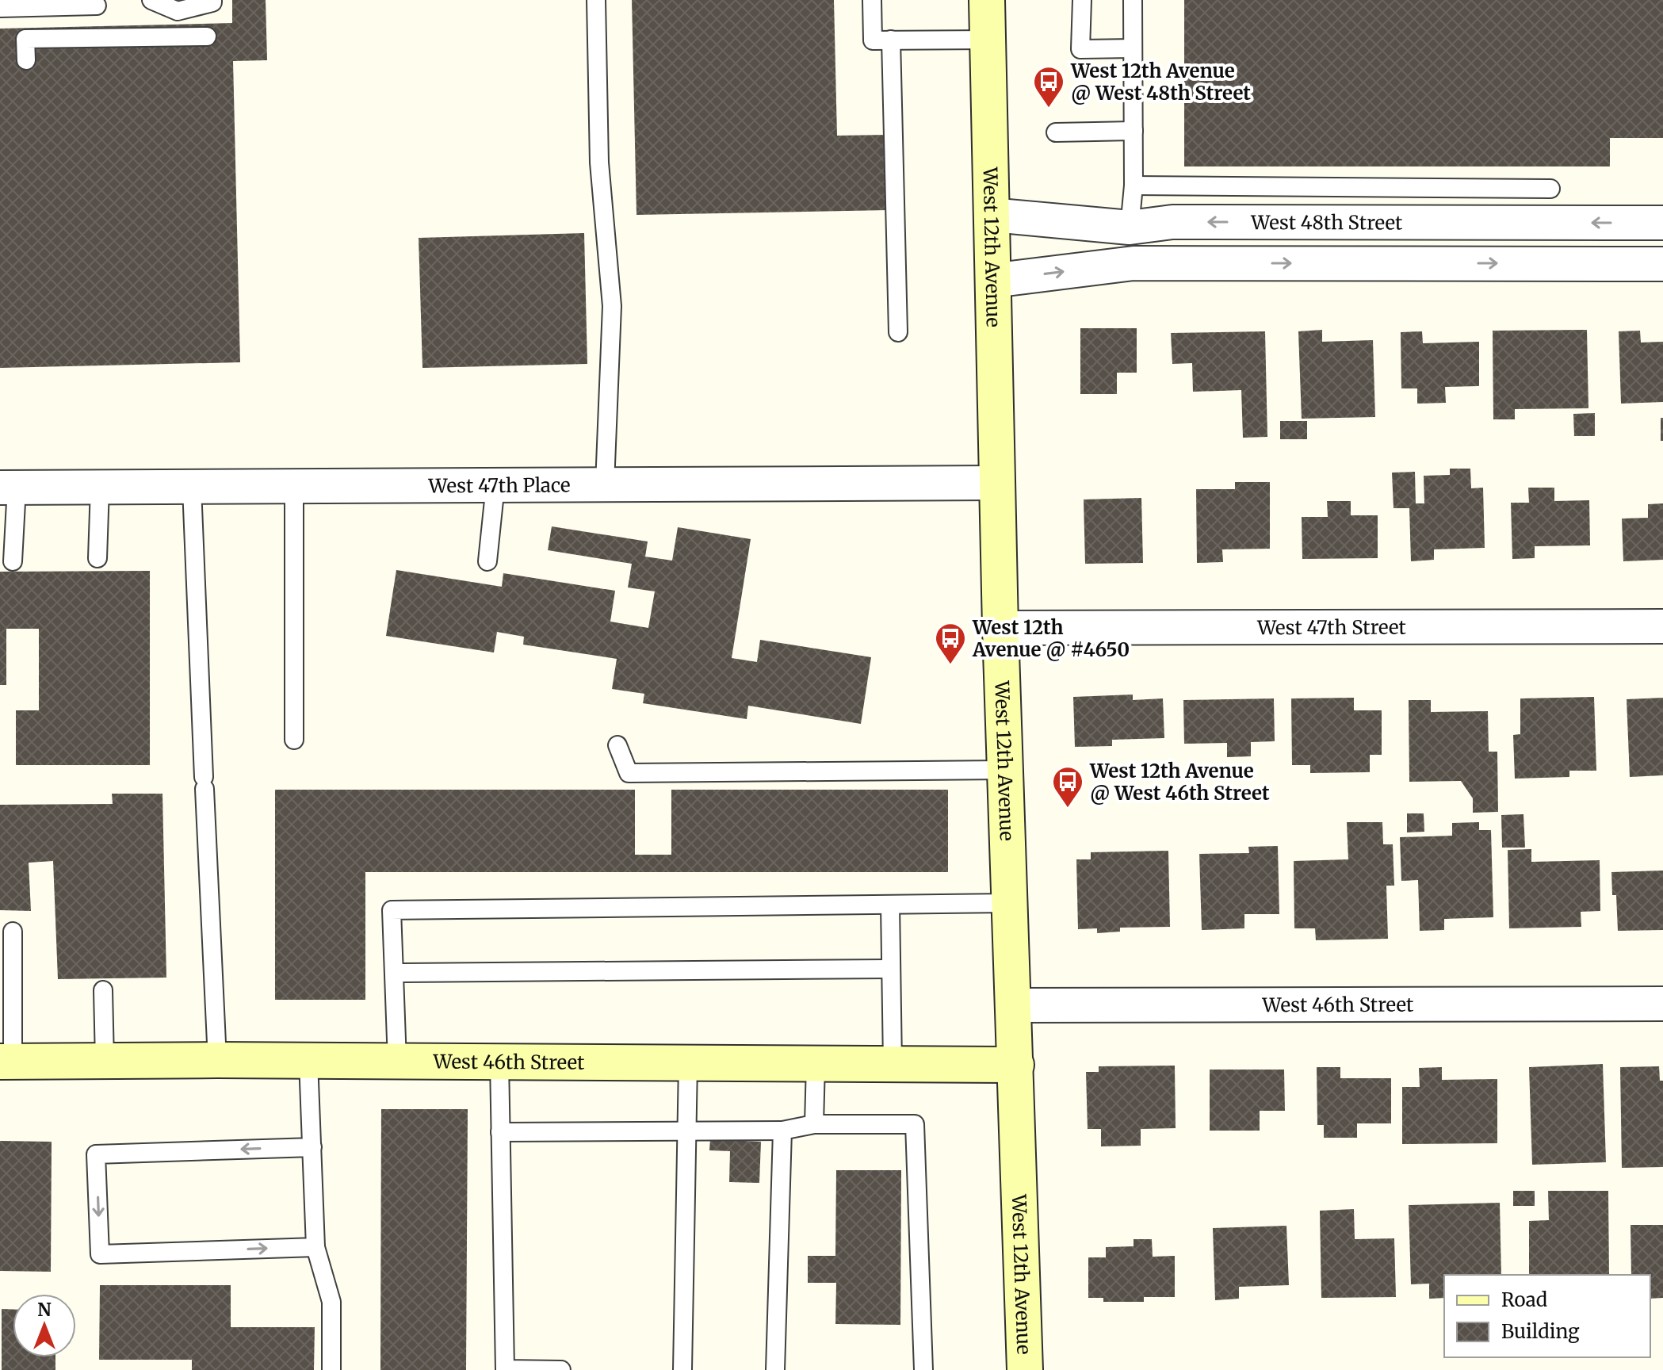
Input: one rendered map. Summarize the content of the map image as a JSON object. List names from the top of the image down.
{
  "streets": {
    "main road": ["West 12th Avenue", "West 46th Street"],
    "street": ["West 48th Street", "West 47th Place", "West 47th Street"]
  },
  "crossings": [
    ["West 48th Street", "West 12th Avenue"],
    ["West 12th Avenue", "West 47th Place"],
    ["West 12th Avenue", "West 47th Street"],
    ["West 12th Avenue", "West 46th Street"]
  ],
  "places": {
    "bus stop": ["West 12th Avenue @ West 48th Street", "West 12th Avenue @ #4650", "West 12th Avenue @ West 46th Street"]
  },
  "legend": ["Road", "Building"],
  "north": "top"
}
